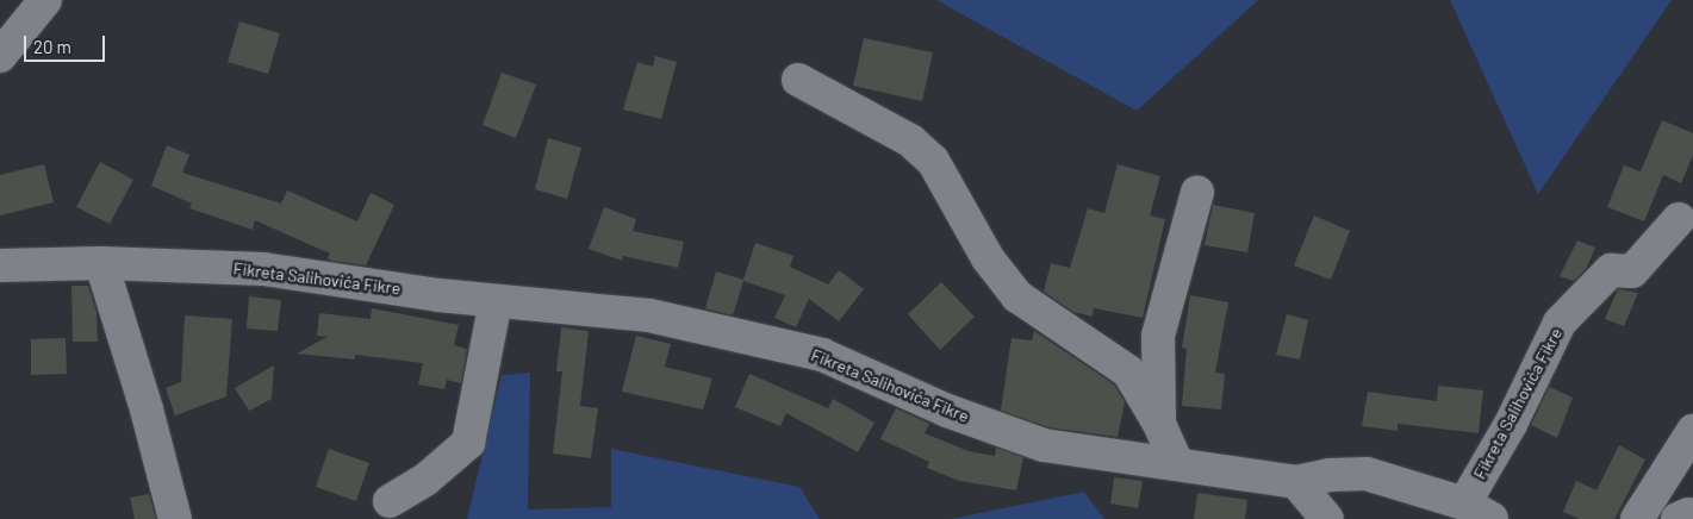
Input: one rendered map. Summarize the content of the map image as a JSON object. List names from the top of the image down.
{
  "streets": {
    "street": ["Fikreta Salihovića Fikre"]
  },
  "scale_bar": "20 m"
}
